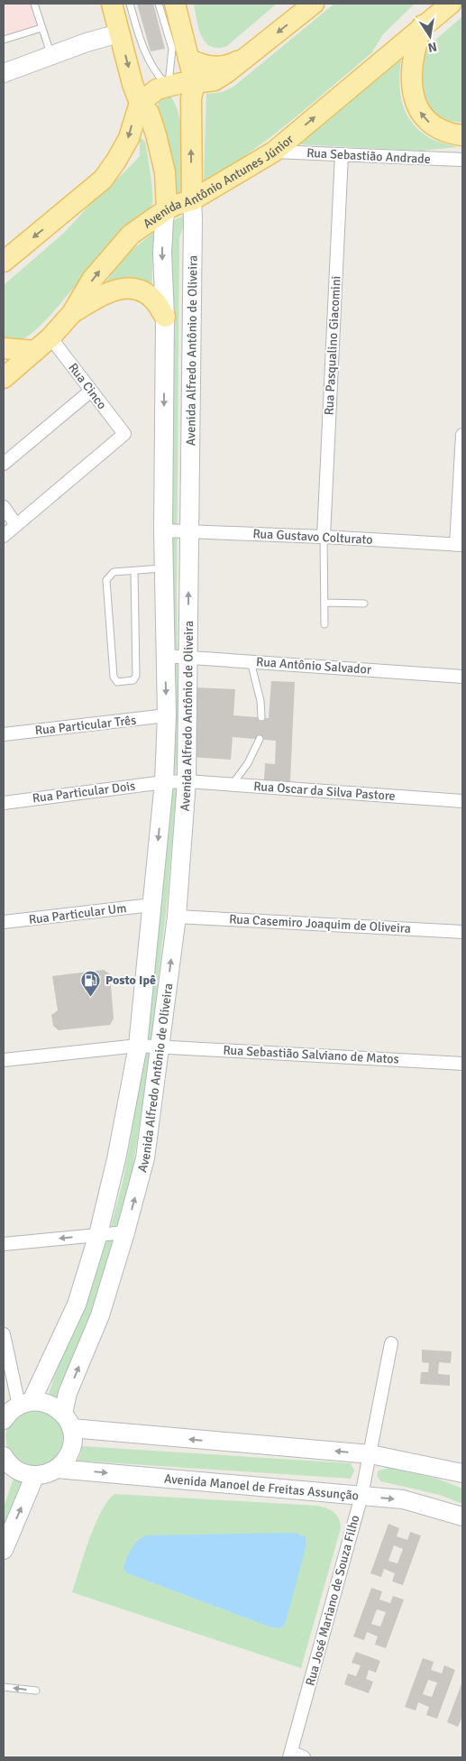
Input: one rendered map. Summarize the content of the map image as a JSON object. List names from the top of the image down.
{
  "streets": {
    "main road": ["Avenida Antônio Antunes Júnior", "Avenida Alfredo Antônio de Oliveira", "Avenida Manoel de Freitas Assunção"],
    "street": [
      "Rua Sebastião Andrade",
      "Rua Pasqualino Giacomini",
      "Rua Cinco",
      "Rua Gustavo Colturato",
      "Rua Antônio Salvador",
      "Rua Particular Três",
      "Rua Oscar da Silva Pastore",
      "Rua Particular Dois",
      "Rua Particular Um",
      "Rua Casemiro Joaquim de Oliveira",
      "Rua Sebastião Salviano de Matos",
      "Rua José Mariano de Souza Filho"
    ]
  },
  "crossings": [
    ["Rua Sebastião Andrade", "Avenida Antônio Antunes Júnior"],
    ["Rua Sebastião Andrade", "Rua Pasqualino Giacomini"],
    ["Avenida Antônio Antunes Júnior", "Avenida Alfredo Antônio de Oliveira"],
    ["Avenida Antônio Antunes Júnior", "Rua Cinco"],
    ["Rua Pasqualino Giacomini", "Rua Gustavo Colturato"],
    ["Avenida Alfredo Antônio de Oliveira", "Rua Gustavo Colturato"],
    ["Avenida Alfredo Antônio de Oliveira", "Rua Antônio Salvador"],
    ["Avenida Alfredo Antônio de Oliveira", "Rua Particular Três"],
    ["Avenida Alfredo Antônio de Oliveira", "Rua Oscar da Silva Pastore"],
    ["Avenida Alfredo Antônio de Oliveira", "Rua Particular Dois"],
    ["Avenida Alfredo Antônio de Oliveira", "Rua Particular Um"],
    ["Avenida Alfredo Antônio de Oliveira", "Rua Casemiro Joaquim de Oliveira"],
    ["Avenida Alfredo Antônio de Oliveira", "Rua Sebastião Salviano de Matos"],
    ["Avenida Alfredo Antônio de Oliveira", "Avenida Manoel de Freitas Assunção"],
    ["Rua Oscar da Silva Pastore", "Rua Particular Dois"],
    ["Avenida Manoel de Freitas Assunção", "Rua José Mariano de Souza Filho"]
  ],
  "places": {
    "fuel station": ["Posto Ipê"]
  },
  "north": "bottom"
}
